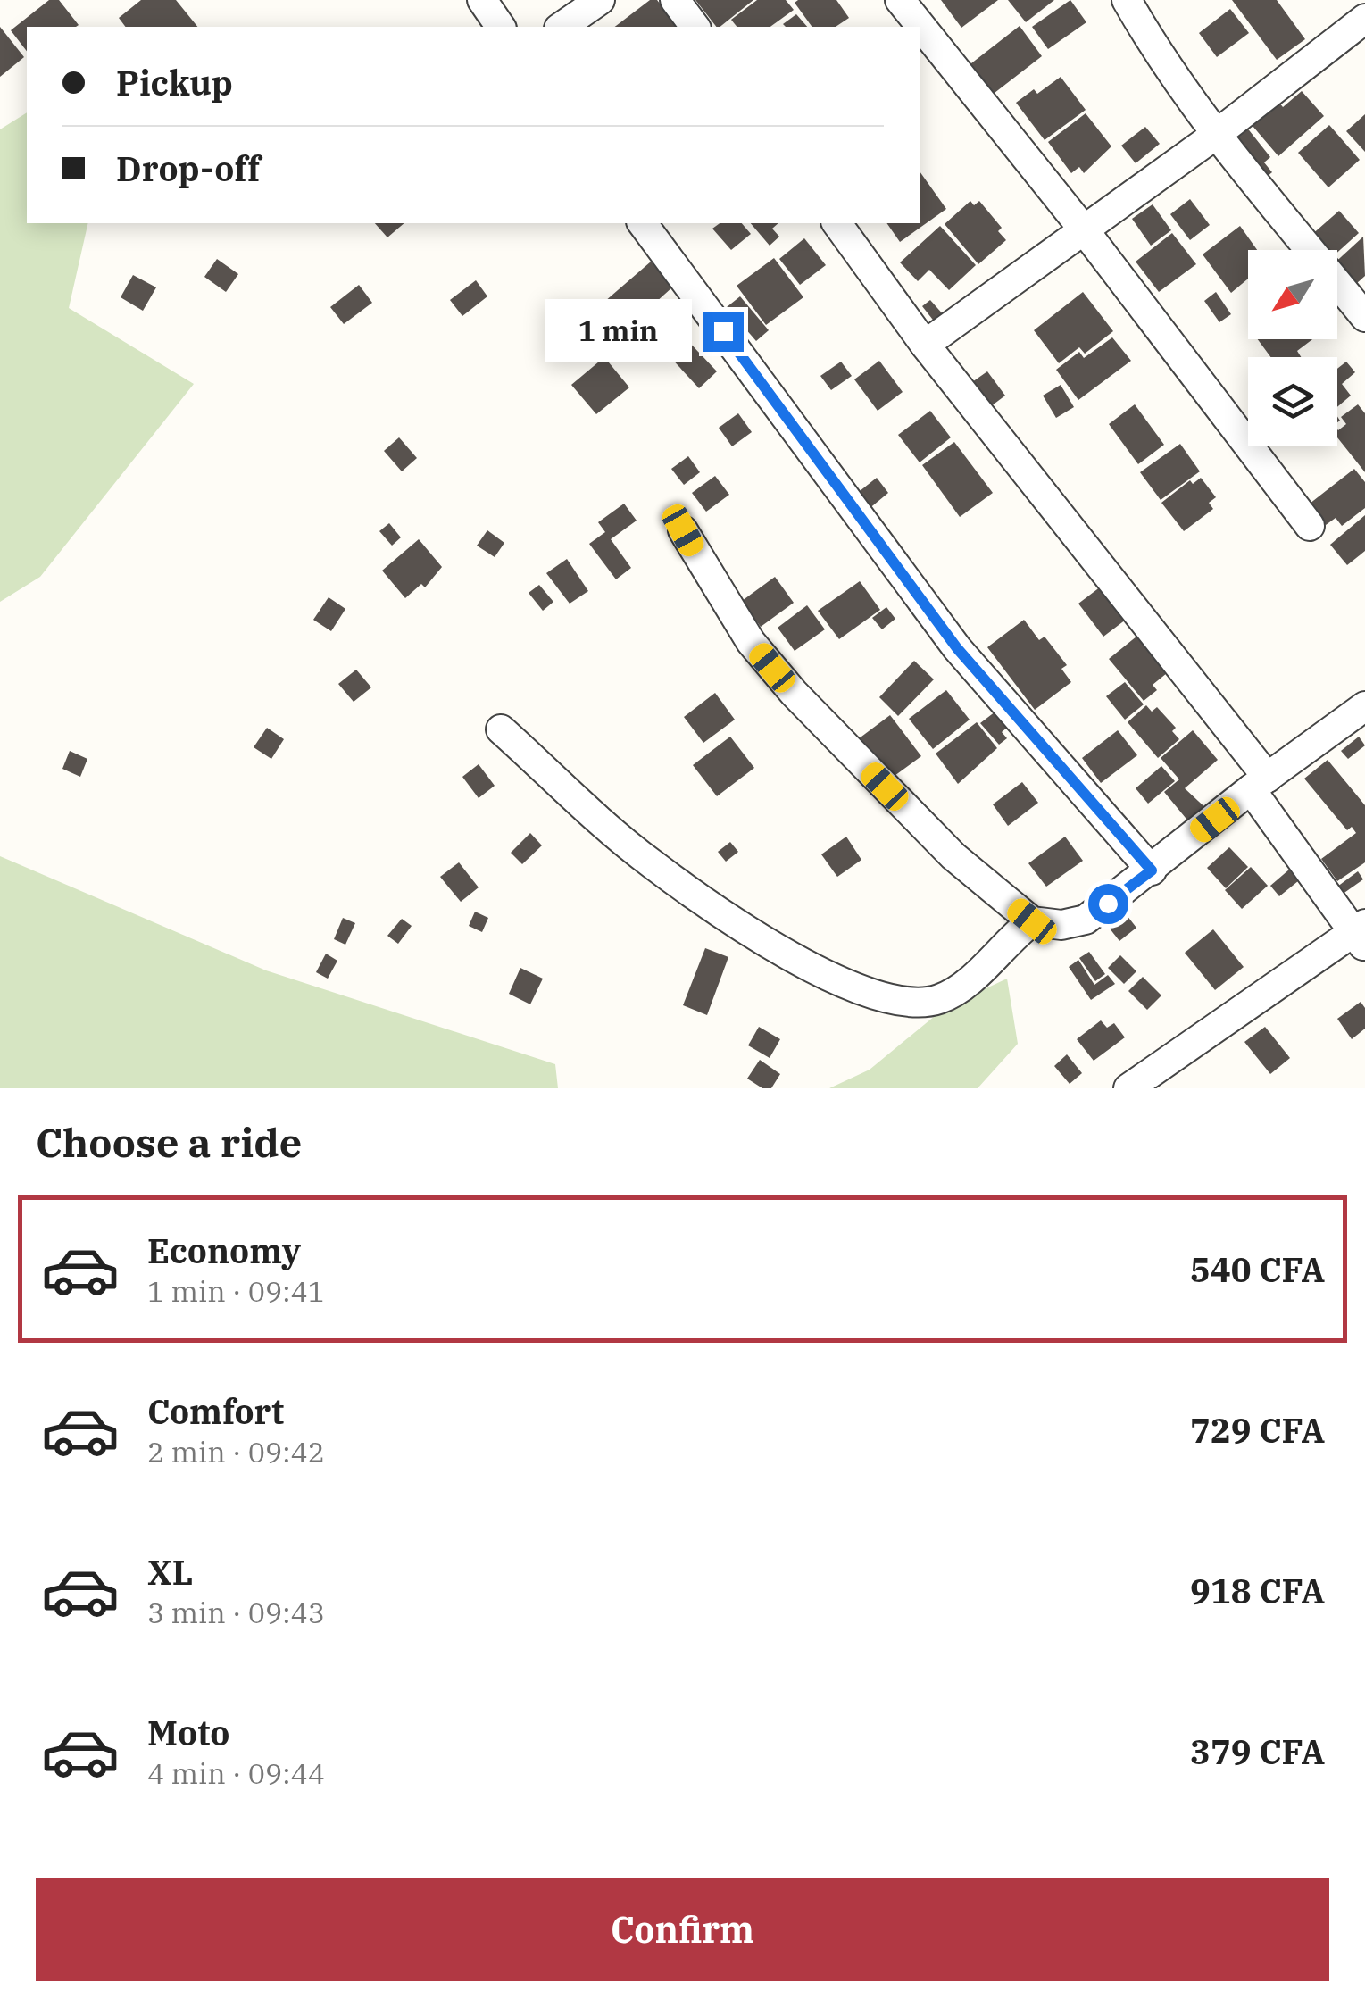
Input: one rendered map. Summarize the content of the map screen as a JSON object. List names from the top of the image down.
{
  "north": "bottom left",
  "page": {
    "banner": ["Pickup", "Drop-off"],
    "bubble": "1 min",
    "heading": "Choose a ride",
    "list": [
      {
        "name": "Economy",
        "note": "1 min · 09:41",
        "value": "540 CFA"
      },
      {
        "name": "Comfort",
        "note": "2 min · 09:42",
        "value": "729 CFA"
      },
      {
        "name": "XL",
        "note": "3 min · 09:43",
        "value": "918 CFA"
      },
      {
        "name": "Moto",
        "note": "4 min · 09:44",
        "value": "379 CFA"
      }
    ],
    "buttons": "Confirm"
  }
}
